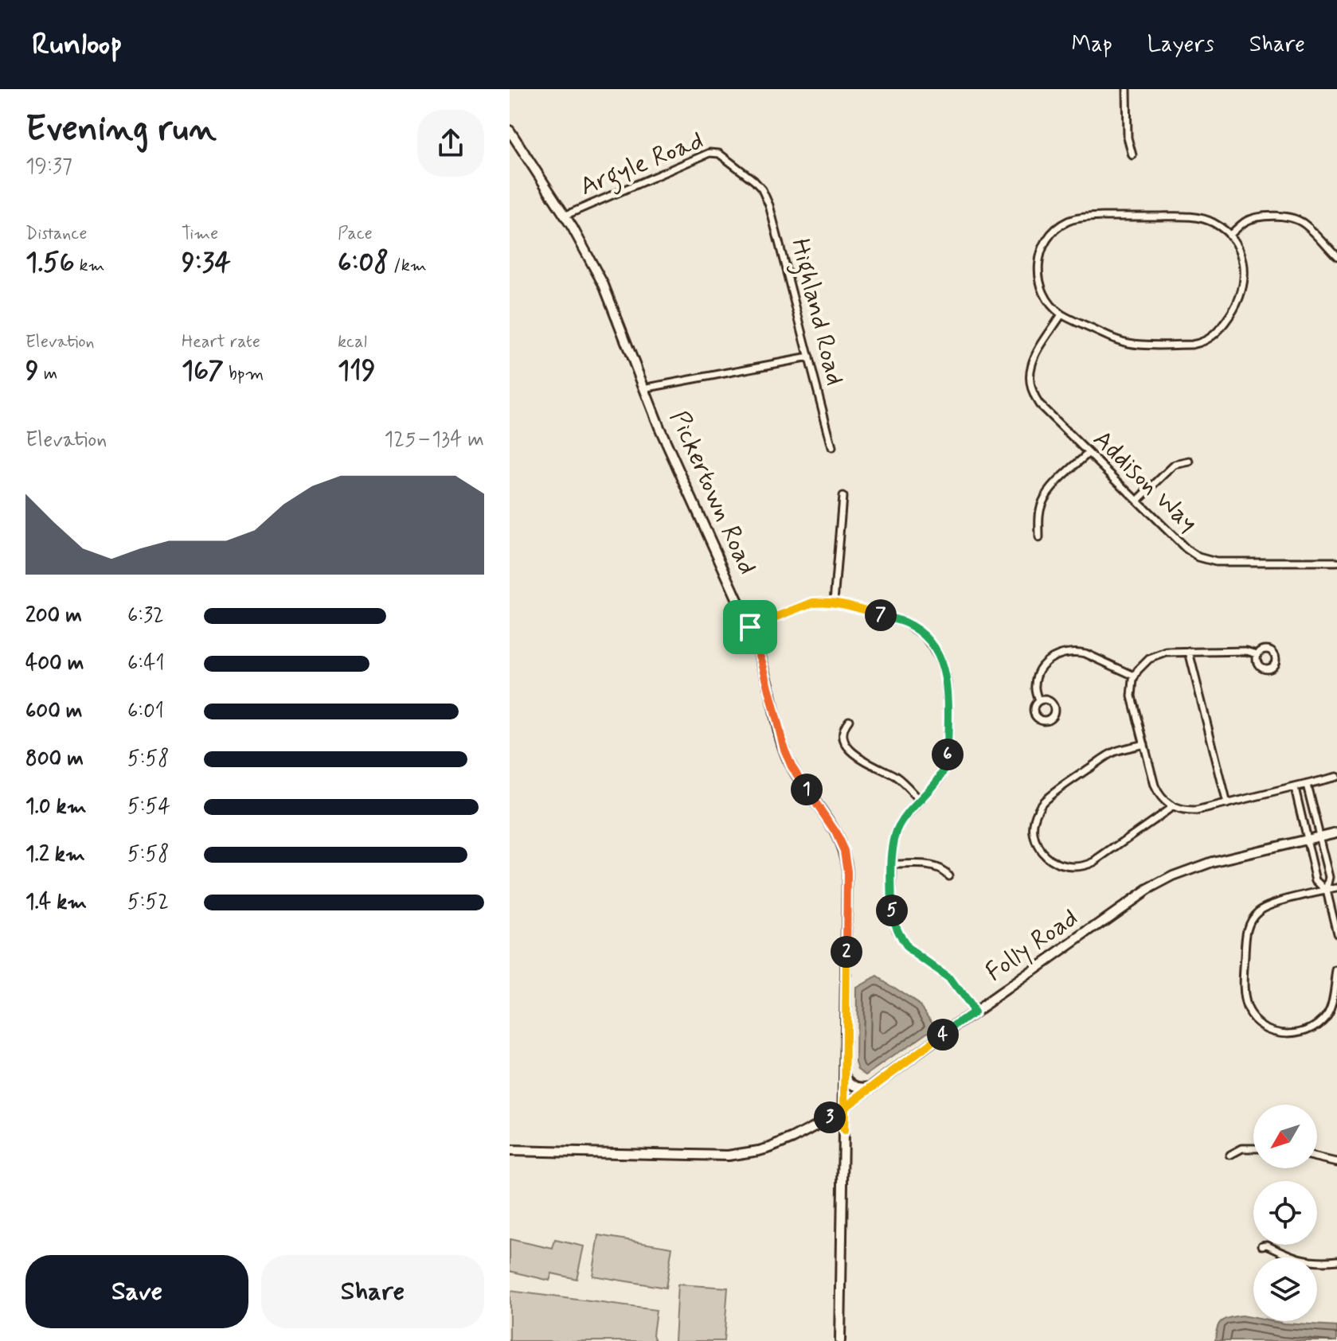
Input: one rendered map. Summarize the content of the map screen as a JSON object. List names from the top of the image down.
{
  "streets": {
    "street": [
      "Argyle Road",
      "Highland Road",
      "Addison Way",
      "Pickertown Road",
      "Folly Road"
    ]
  },
  "crossings": [
    ["Argyle Road", "Highland Road"],
    ["Argyle Road", "Pickertown Road"],
    ["Pickertown Road", "Folly Road"]
  ],
  "north": "bottom left",
  "page": {
    "header": "Runloop",
    "nav": ["Map", "Layers", "Share"],
    "heading": ["Evening run", "19:37"],
    "stats": [
      ["Distance", "1.56 km"],
      ["Time", "9:34"],
      ["Pace", "6:08 /km"],
      ["Elevation", "9 m"],
      ["Heart rate", "167 bpm"],
      ["kcal", "119"]
    ],
    "chart": ["Elevation", "125–134 m"],
    "list": [
      {
        "name": "200 m",
        "note": "6:32"
      },
      {
        "name": "400 m",
        "note": "6:41"
      },
      {
        "name": "600 m",
        "note": "6:01"
      },
      {
        "name": "800 m",
        "note": "5:58"
      },
      {
        "name": "1.0 km",
        "note": "5:54"
      },
      {
        "name": "1.2 km",
        "note": "5:58"
      },
      {
        "name": "1.4 km",
        "note": "5:52"
      }
    ],
    "pins": [
      "7",
      "6",
      "1",
      "5",
      "2",
      "4",
      "3"
    ],
    "buttons": ["Save", "Share"]
  }
}
